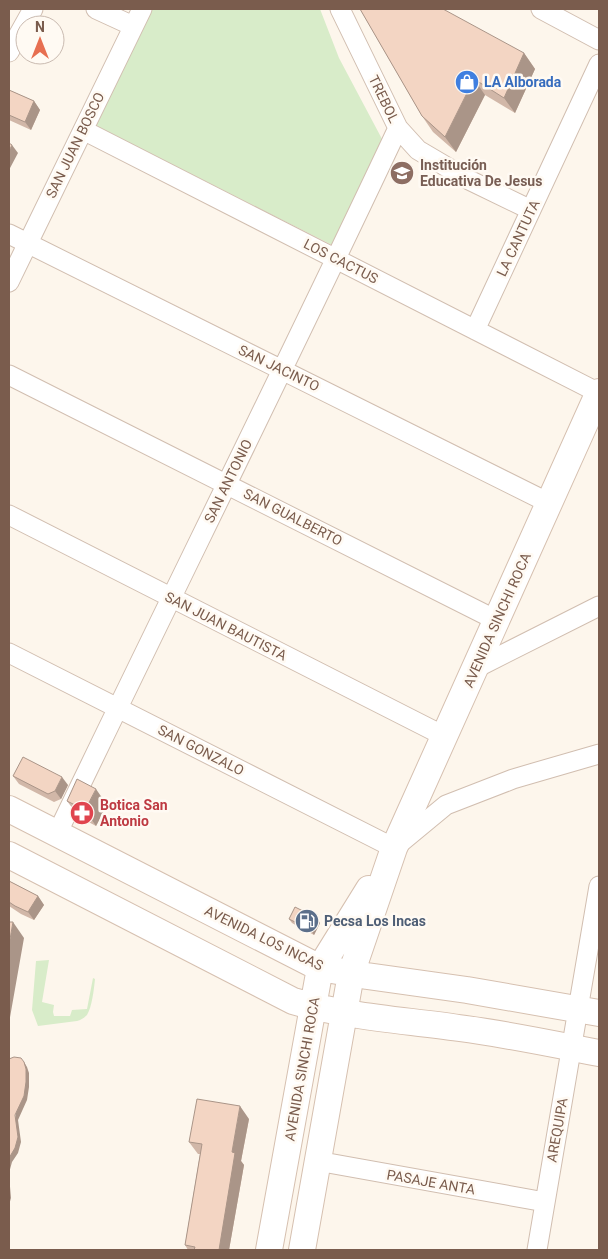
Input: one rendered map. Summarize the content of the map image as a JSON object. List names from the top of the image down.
{
  "streets": {
    "main road": ["AVENIDA SINCHI ROCA", "AVENIDA LOS INCAS"],
    "street": [
      "TREBOL",
      "SAN JUAN BOSCO",
      "LA CANTUTA",
      "LOS CACTUS",
      "SAN JACINTO",
      "SAN ANTONIO",
      "SAN GUALBERTO",
      "SAN JUAN BAUTISTA",
      "SAN GONZALO",
      "AREQUIPA",
      "PASAJE ANTA"
    ]
  },
  "crossings": [
    ["TREBOL", "LA CANTUTA"],
    ["TREBOL", "SAN ANTONIO"],
    ["SAN JUAN BOSCO", "LOS CACTUS"],
    ["SAN JUAN BOSCO", "SAN JACINTO"],
    ["LA CANTUTA", "LOS CACTUS"],
    ["LOS CACTUS", "SAN ANTONIO"],
    ["LOS CACTUS", "AVENIDA SINCHI ROCA"],
    ["SAN JACINTO", "SAN ANTONIO"],
    ["SAN JACINTO", "AVENIDA SINCHI ROCA"],
    ["SAN ANTONIO", "SAN GUALBERTO"],
    ["SAN ANTONIO", "SAN JUAN BAUTISTA"],
    ["SAN ANTONIO", "SAN GONZALO"],
    ["SAN ANTONIO", "AVENIDA LOS INCAS"],
    ["SAN GUALBERTO", "AVENIDA SINCHI ROCA"],
    ["AVENIDA SINCHI ROCA", "SAN JUAN BAUTISTA"],
    ["AVENIDA SINCHI ROCA", "SAN GONZALO"],
    ["AVENIDA SINCHI ROCA", "AVENIDA LOS INCAS"],
    ["AVENIDA SINCHI ROCA", "PASAJE ANTA"],
    ["AVENIDA LOS INCAS", "AREQUIPA"],
    ["AREQUIPA", "PASAJE ANTA"]
  ],
  "places": {
    "shop": ["LA Alborada"],
    "school or university": ["Institución Educativa De Jesus"],
    "pharmacy": ["Botica San Antonio"],
    "fuel station": ["Pecsa Los Incas"]
  },
  "north": "top"
}
